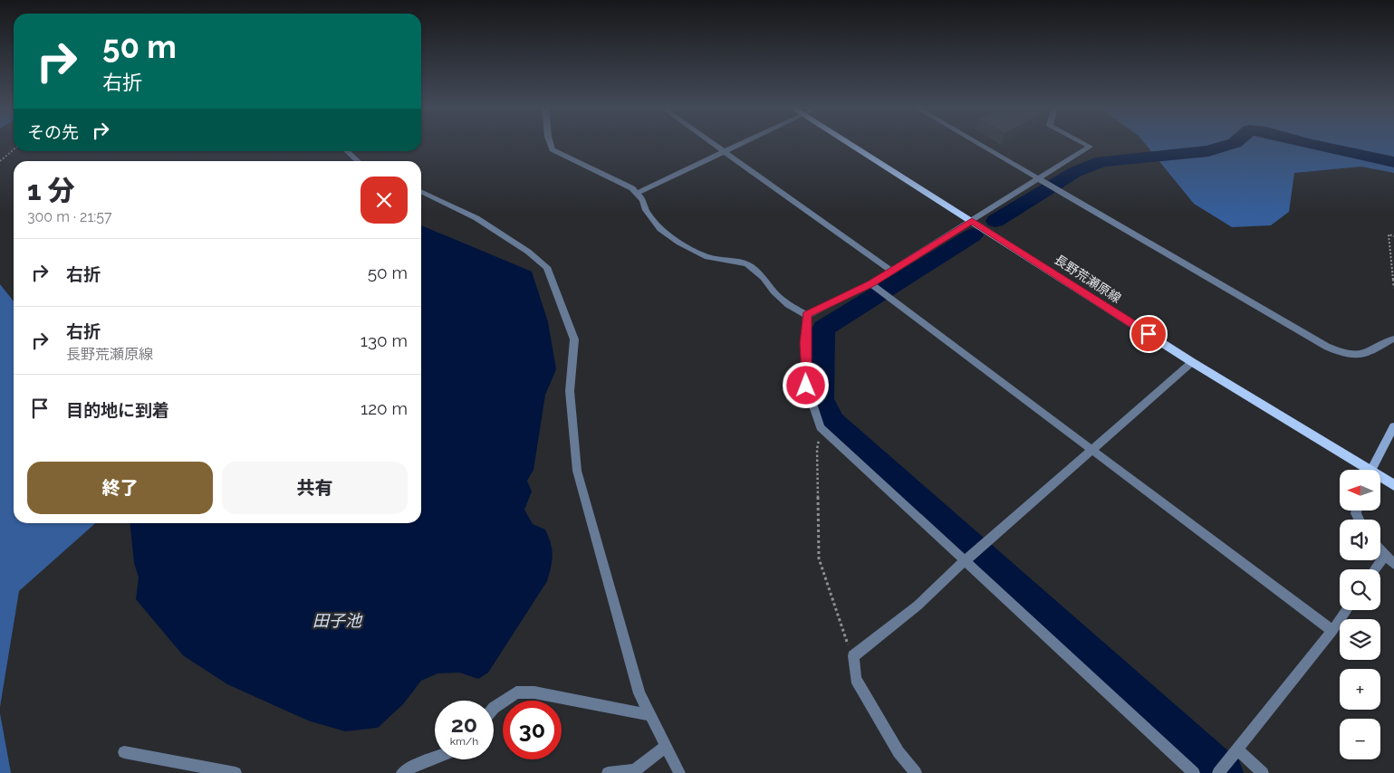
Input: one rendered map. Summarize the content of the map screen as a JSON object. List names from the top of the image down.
{
  "streets": {
    "main road": ["長野荒瀬原線"]
  },
  "water": ["田子池"],
  "north": "left",
  "page": {
    "turn": ["50 m", "右折"],
    "then": "その先",
    "heading": ["1 分", "300 m · 21:57"],
    "list": [
      {
        "name": "右折",
        "value": "50 m"
      },
      {
        "name": "右折",
        "note": "長野荒瀬原線",
        "value": "130 m"
      },
      {
        "name": "目的地に到着",
        "value": "120 m"
      }
    ],
    "buttons": ["終了", "共有"],
    "map_buttons": ["+", "−"],
    "speed": "20 km/h",
    "limit": "30"
  }
}
